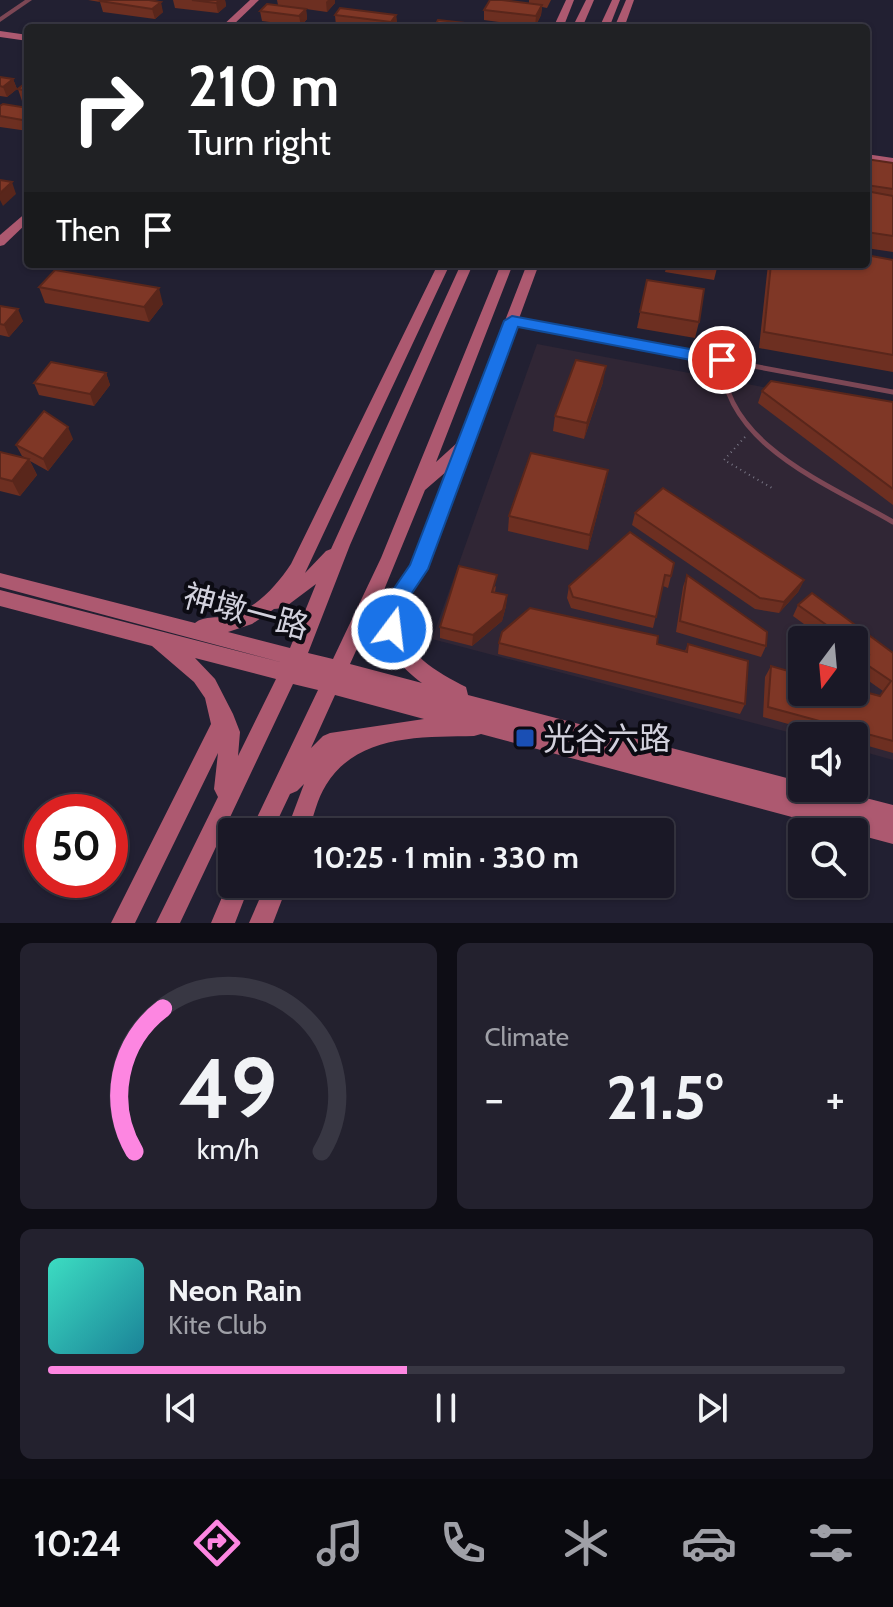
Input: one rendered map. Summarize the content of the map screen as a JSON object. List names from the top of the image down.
{
  "streets": {
    "main road": ["神墩一路"]
  },
  "places": {
    "transit": ["光谷六路"]
  },
  "north": "bottom",
  "page": {
    "turn": ["210 m", "Turn right"],
    "then": "Then",
    "limit": "50",
    "trip": "10:25 · 1 min · 330 m",
    "tile": "Climate",
    "heat": ["−", "21.5°", "+"],
    "song": ["Neon Rain", "Kite Club"],
    "tabs": "10:24",
    "gauge": ["49", "km/h"]
  }
}
